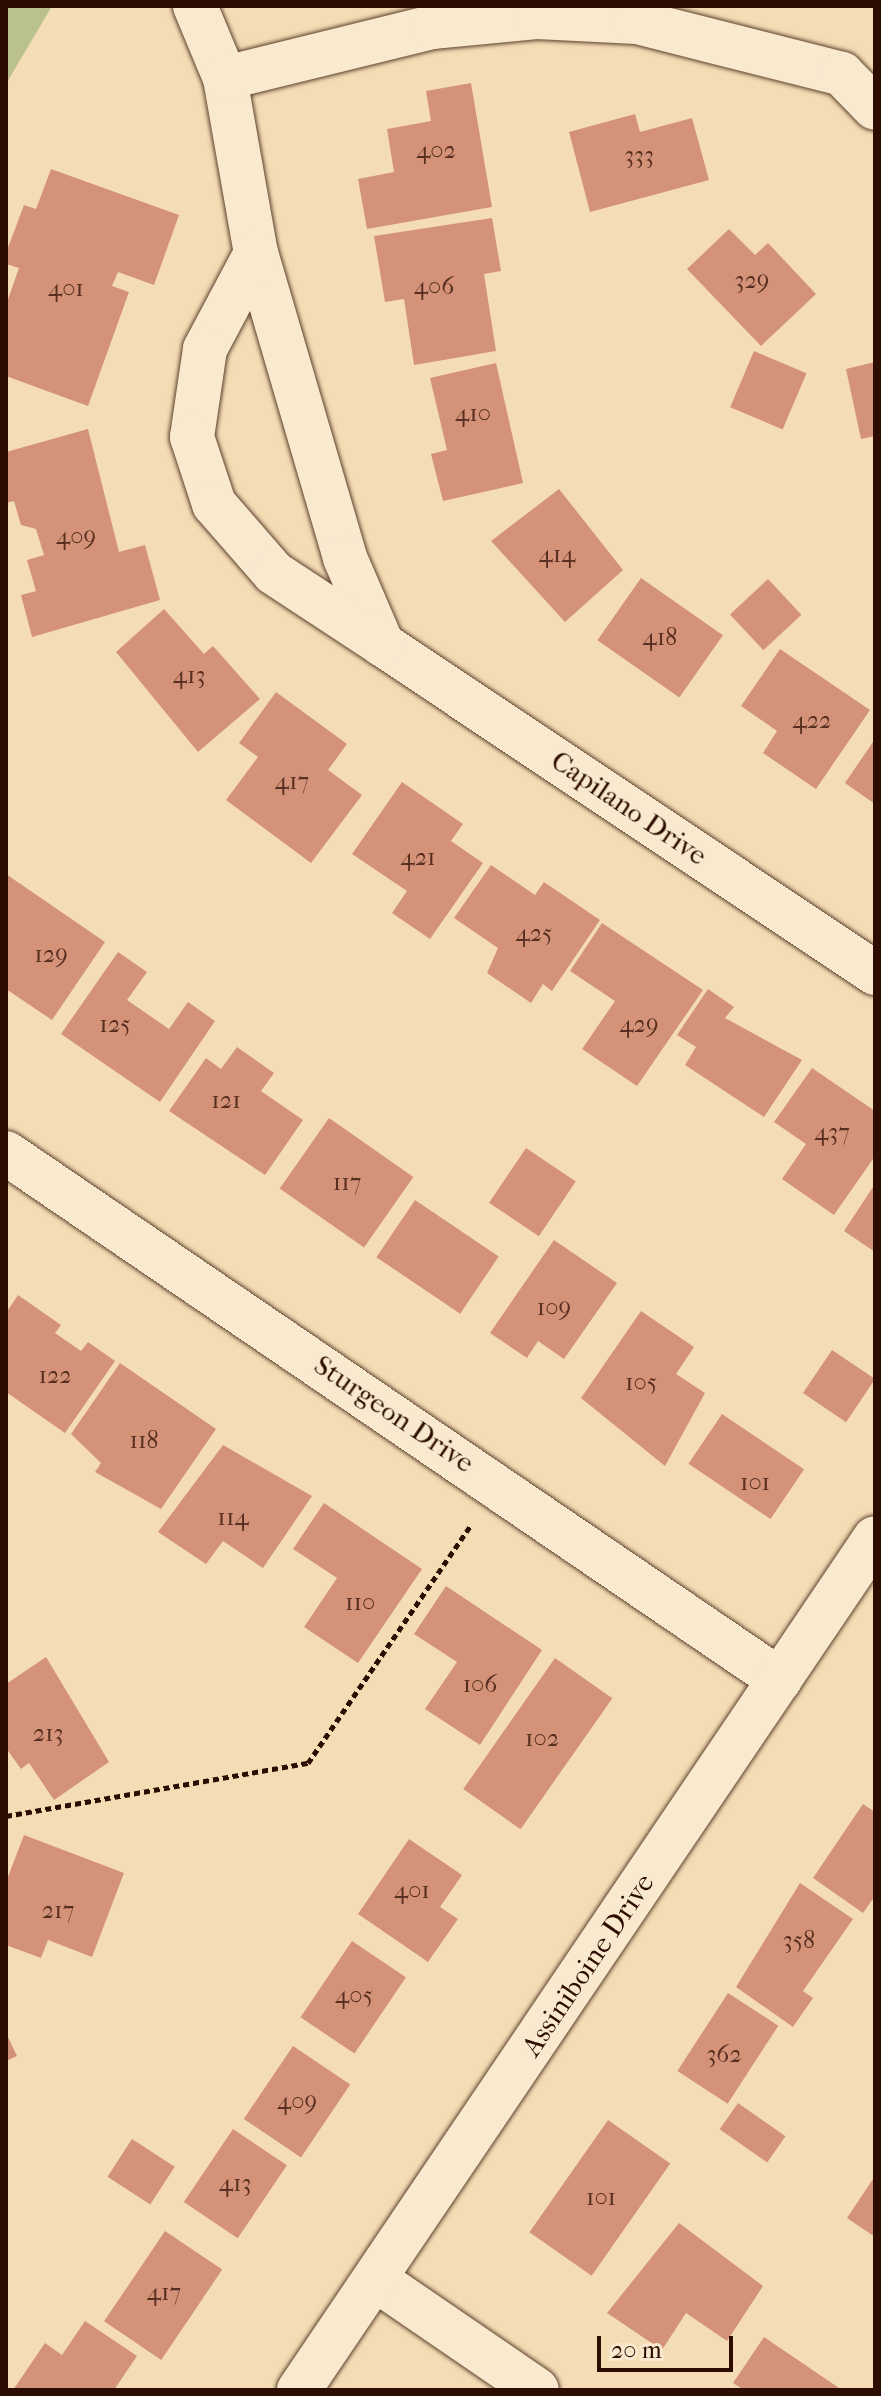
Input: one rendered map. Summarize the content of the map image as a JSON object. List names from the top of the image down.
{
  "streets": {
    "street": ["Capilano Drive", "Sturgeon Drive", "Assiniboine Drive"]
  },
  "crossings": [
    ["Sturgeon Drive", "Assiniboine Drive"]
  ],
  "house_numbers": [
    "402",
    "333",
    "329",
    "406",
    "401",
    "410",
    "409",
    "414",
    "418",
    "413",
    "422",
    "417",
    "421",
    "425",
    "129",
    "125",
    "429",
    "121",
    "437",
    "117",
    "109",
    "122",
    "105",
    "118",
    "101",
    "114",
    "110",
    "106",
    "213",
    "102",
    "401",
    "217",
    "358",
    "405",
    "362",
    "409",
    "413",
    "101",
    "417"
  ],
  "scale_bar": "20 m"
}
